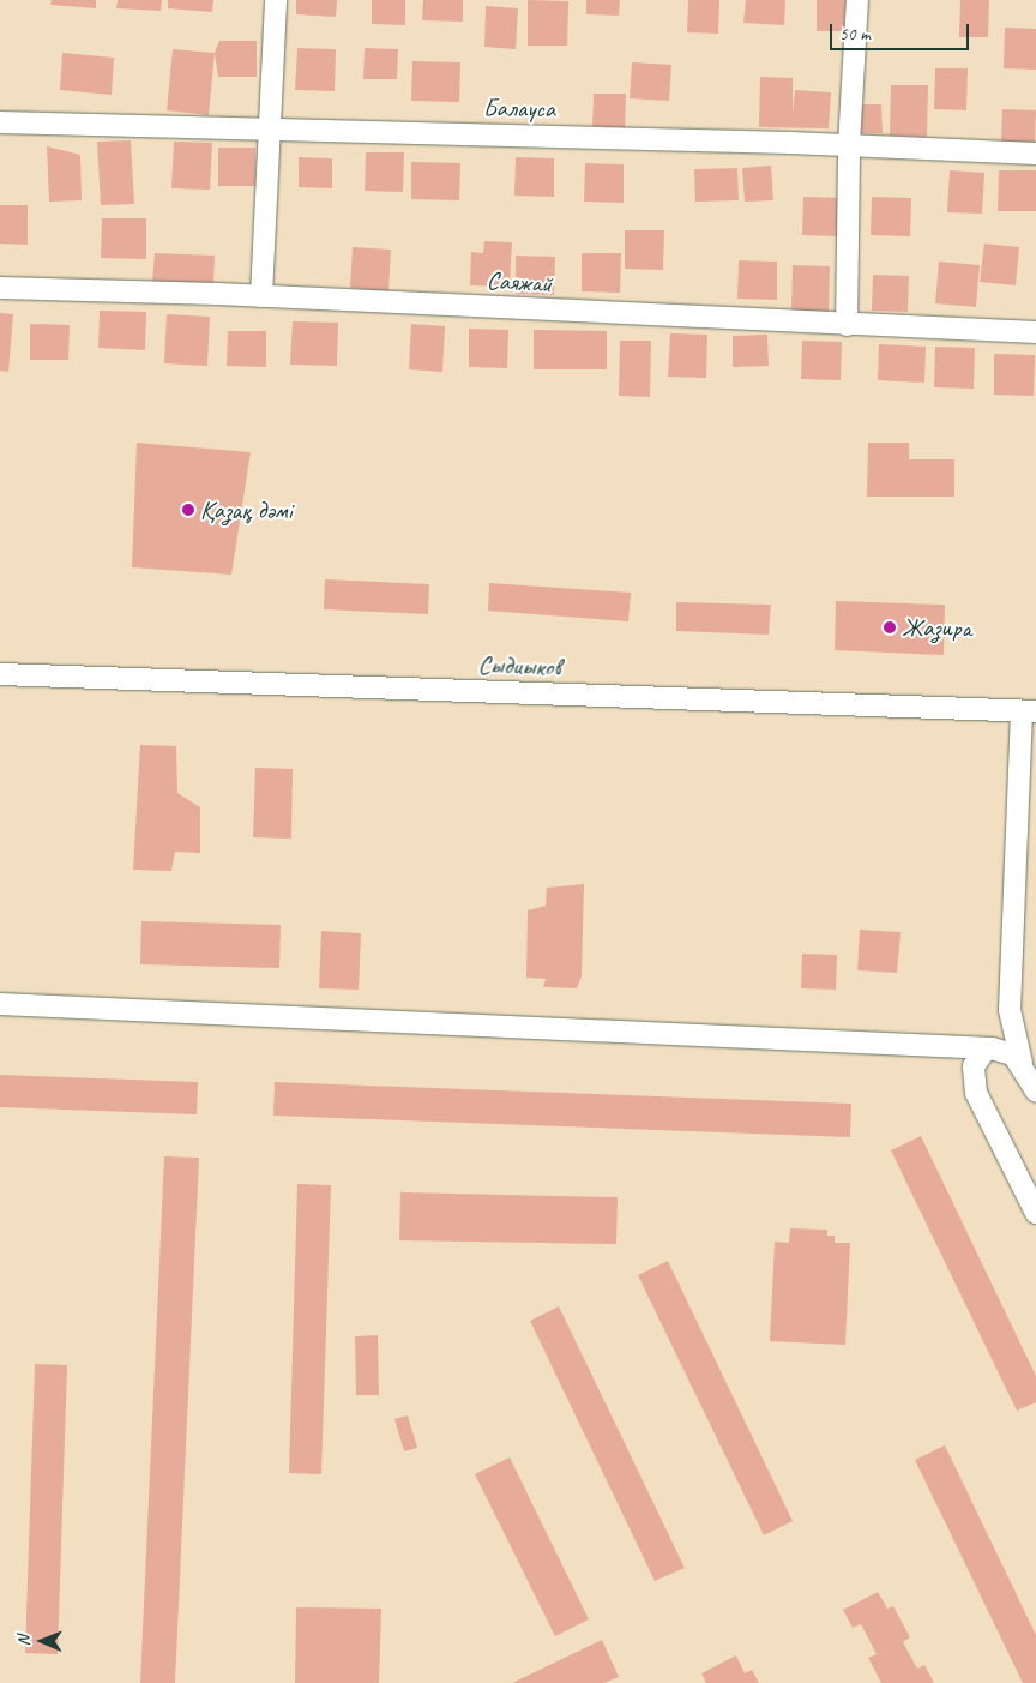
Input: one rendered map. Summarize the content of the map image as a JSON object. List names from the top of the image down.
{
  "streets": {
    "street": ["Балауса", "Саяжай", "Сыдиыков"]
  },
  "places": ["Қазақ дәмі", "Жазира"],
  "scale_bar": "50 m",
  "north": "left"
}
